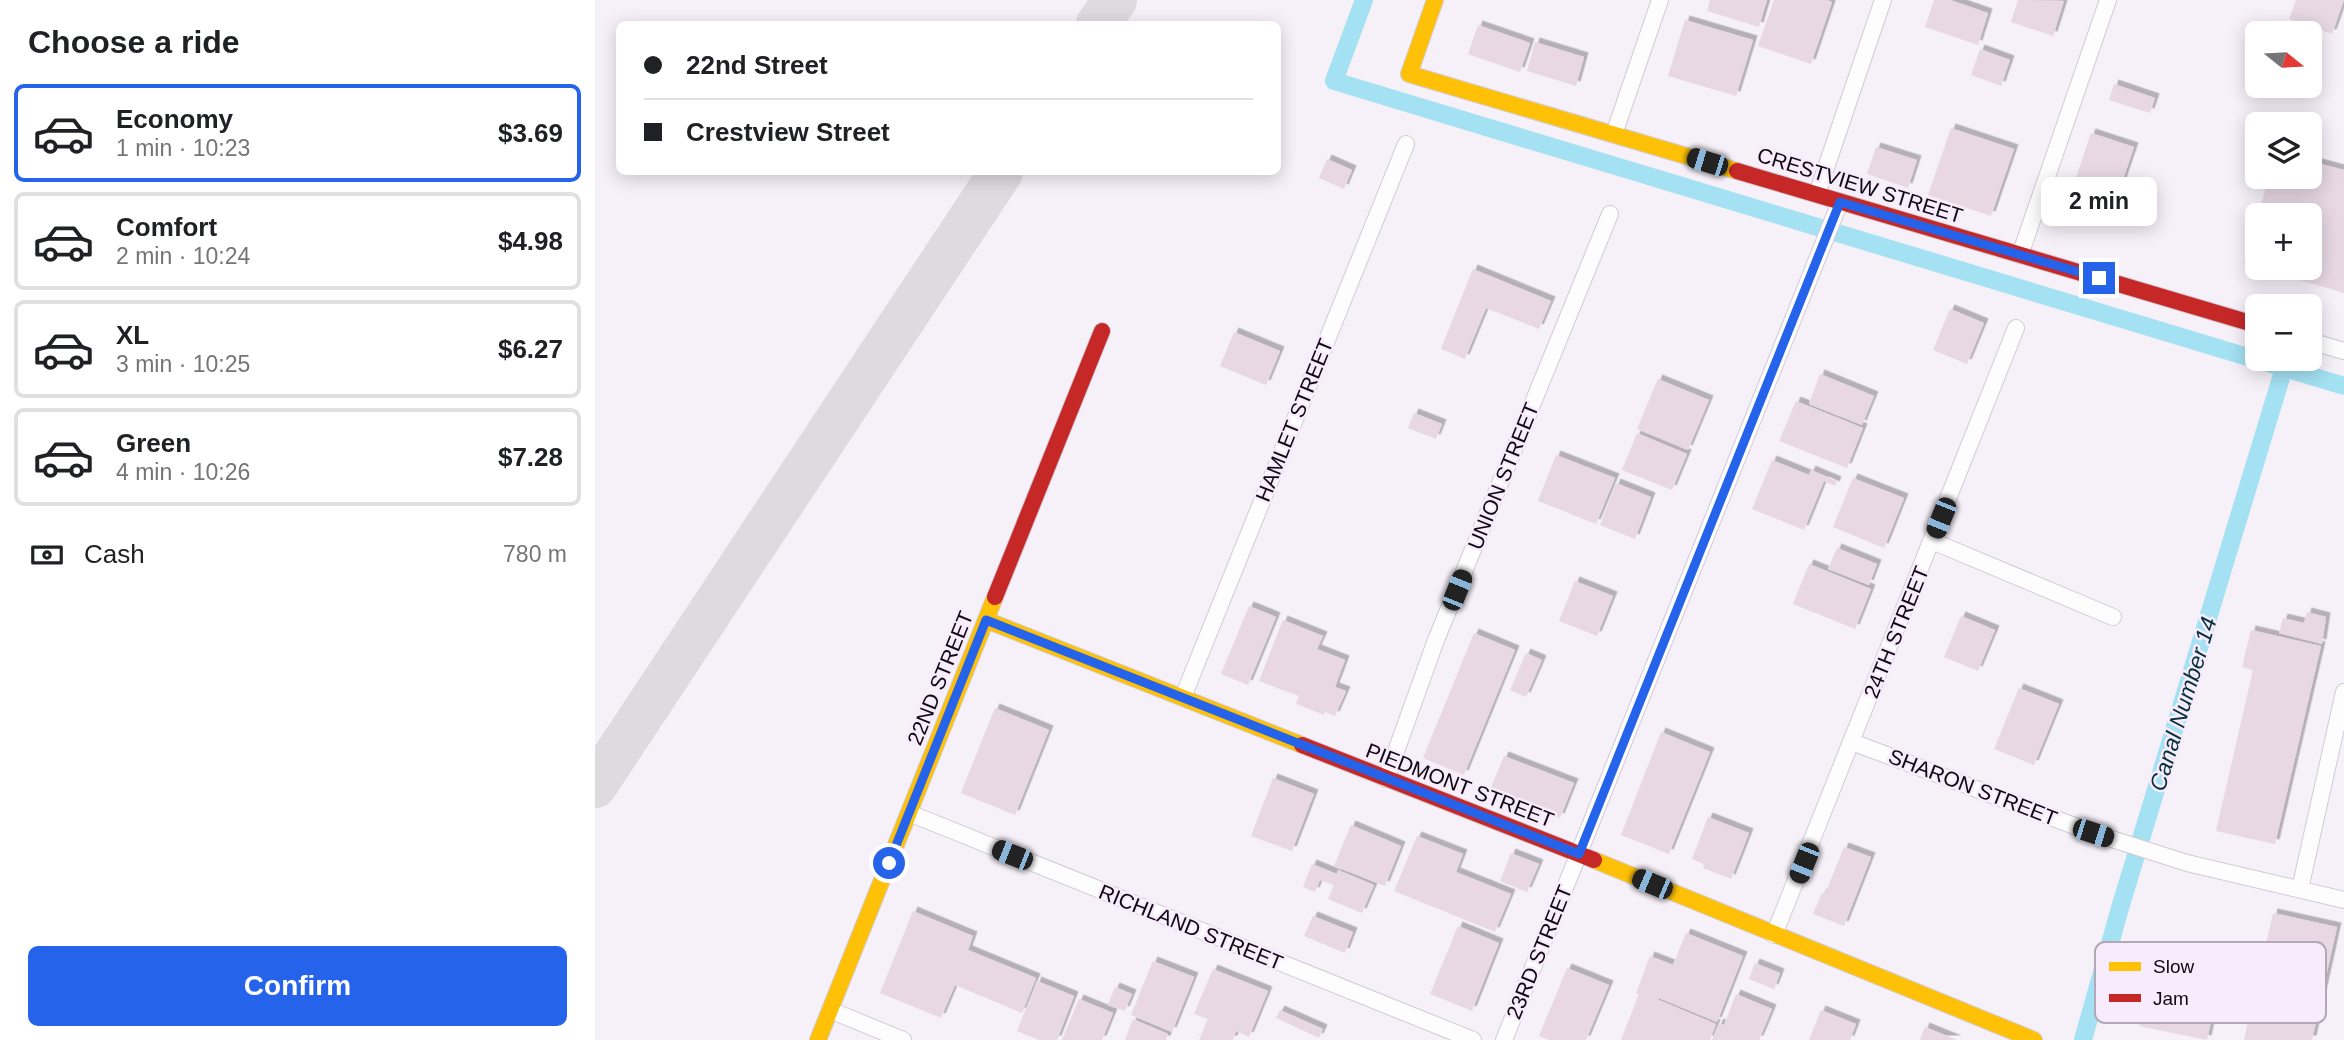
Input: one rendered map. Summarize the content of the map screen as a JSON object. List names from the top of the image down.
{
  "streets": {
    "street": [
      "CRESTVIEW STREET",
      "HAMLET STREET",
      "UNION STREET",
      "24TH STREET",
      "22ND STREET",
      "PIEDMONT STREET",
      "SHARON STREET",
      "RICHLAND STREET",
      "23RD STREET"
    ]
  },
  "crossings": [
    ["CRESTVIEW STREET", "23RD STREET"],
    ["HAMLET STREET", "PIEDMONT STREET"],
    ["UNION STREET", "PIEDMONT STREET"],
    ["24TH STREET", "PIEDMONT STREET"],
    ["24TH STREET", "SHARON STREET"],
    ["22ND STREET", "PIEDMONT STREET"],
    ["22ND STREET", "RICHLAND STREET"],
    ["PIEDMONT STREET", "23RD STREET"]
  ],
  "water": ["Canal Number 14"],
  "legend": ["Slow", "Jam"],
  "north": "right",
  "page": {
    "heading": "Choose a ride",
    "map_buttons": ["+", "−"],
    "banner": ["22nd Street", "Crestview Street"],
    "list": [
      {
        "name": "Economy",
        "note": "1 min · 10:23",
        "value": "$3.69"
      },
      {
        "name": "Comfort",
        "note": "2 min · 10:24",
        "value": "$4.98"
      },
      {
        "name": "XL",
        "note": "3 min · 10:25",
        "value": "$6.27"
      },
      {
        "name": "Green",
        "note": "4 min · 10:26",
        "value": "$7.28"
      }
    ],
    "bubble": "2 min",
    "pay": ["Cash", "780 m"],
    "buttons": "Confirm"
  }
}
